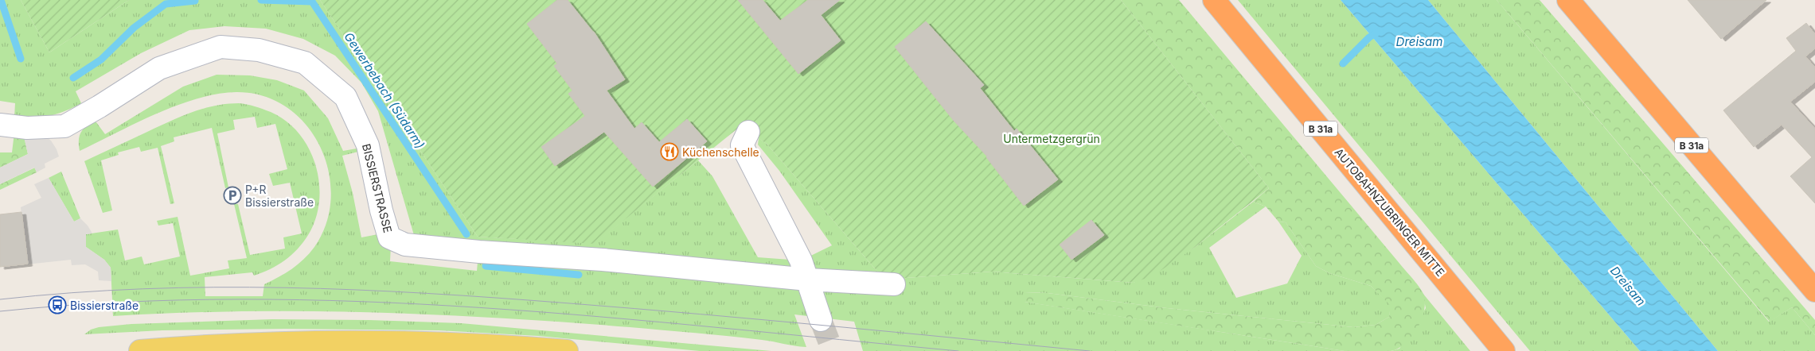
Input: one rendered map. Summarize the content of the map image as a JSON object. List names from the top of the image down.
{
  "streets": {
    "highway": ["B 31a", "AUTOBAHNZUBRINGER MITTE"],
    "lane": ["BISSIERSTRASSE"]
  },
  "water": ["Dreisam", "Gewerbebach (Südarm)"],
  "parks": ["Untermetzgergrün"],
  "places": {
    "restaurant": ["Küchenschelle"],
    "parking": ["P+R Bissierstraße"],
    "bus stop": ["Bissierstraße"]
  }
}
